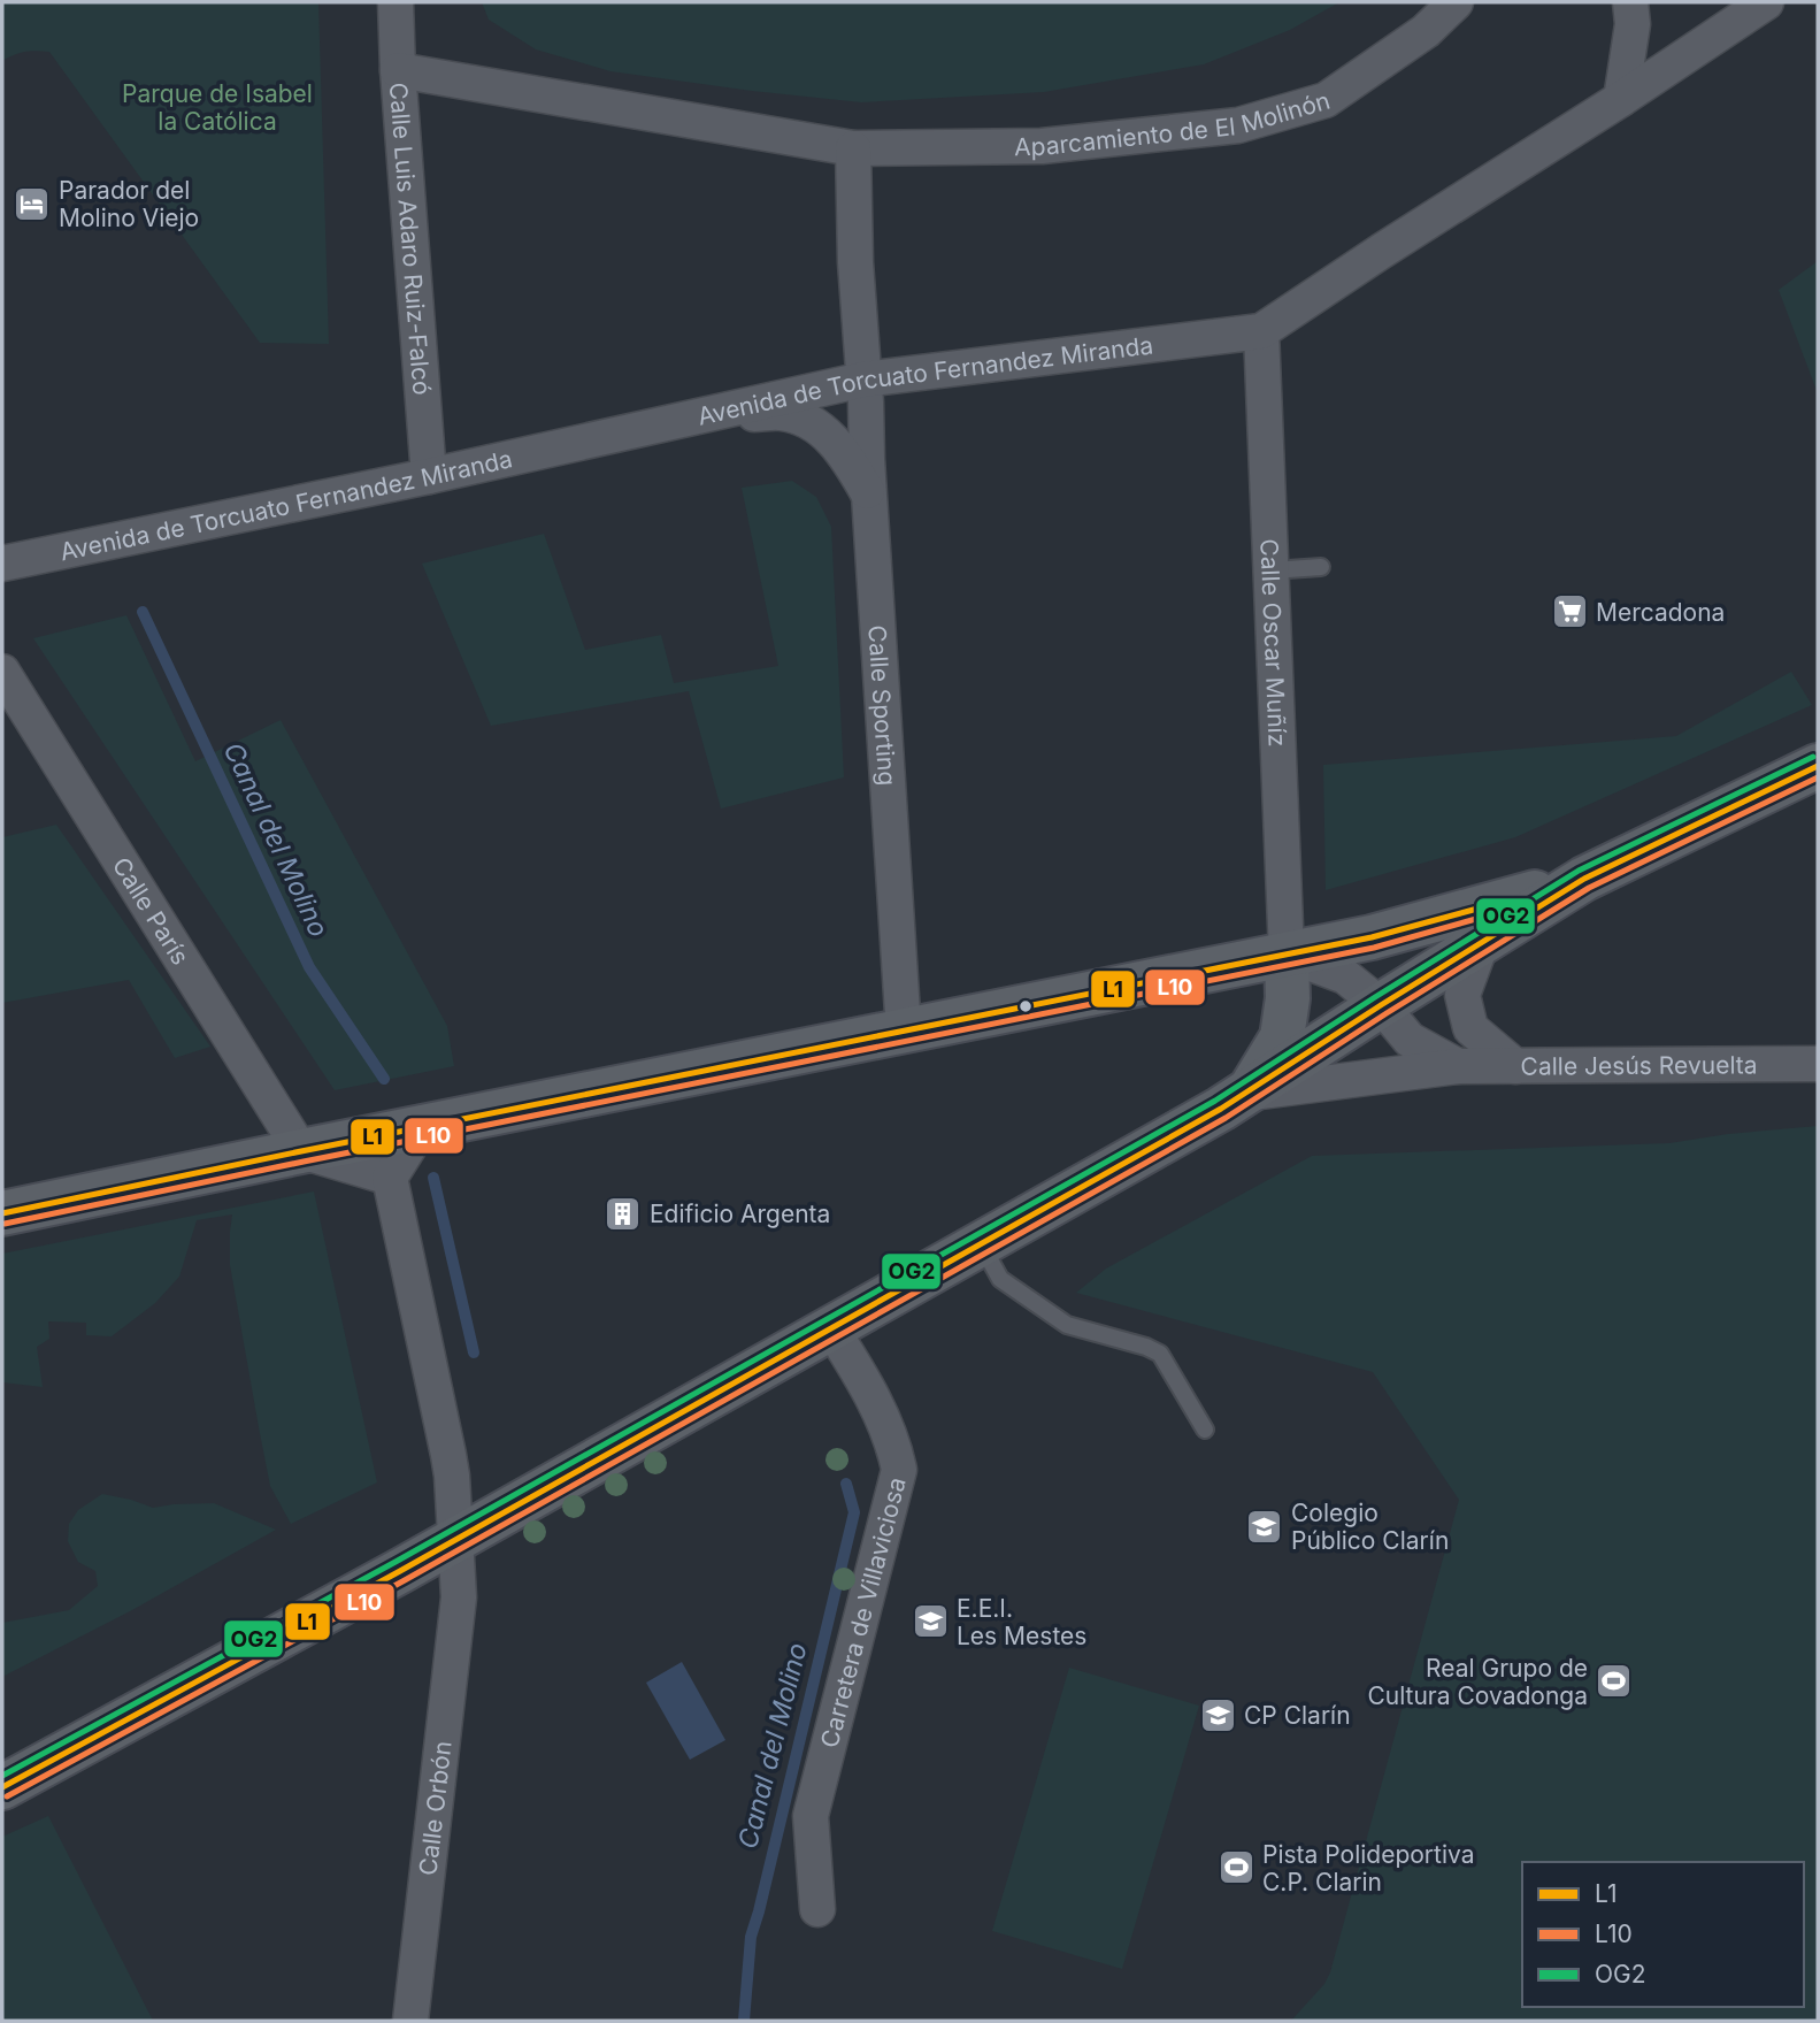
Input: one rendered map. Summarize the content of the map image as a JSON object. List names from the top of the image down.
{
  "streets": {
    "street": [
      "Aparcamiento de El Molinón",
      "Calle Luis Adaro Ruiz-Falcó",
      "Avenida de Torcuato Fernandez Miranda",
      "Calle Oscar Muñíz",
      "Calle Sporting",
      "Calle París",
      "Calle Jesús Revuelta",
      "Carretera de Villaviciosa",
      "Calle Orbón"
    ]
  },
  "crossings": [
    ["Aparcamiento de El Molinón", "Calle Luis Adaro Ruiz-Falcó"],
    ["Calle Luis Adaro Ruiz-Falcó", "Avenida de Torcuato Fernandez Miranda"],
    ["Avenida de Torcuato Fernandez Miranda", "Calle Oscar Muñíz"],
    ["Avenida de Torcuato Fernandez Miranda", "Calle Sporting"],
    ["Calle Oscar Muñíz", "Calle Jesús Revuelta"]
  ],
  "water": ["Canal del Molino"],
  "parks": ["Parque de Isabel la Católica"],
  "places": {
    "hotel": ["Parador del Molino Viejo"],
    "supermarket": ["Mercadona"],
    "building": ["Edificio Argenta"],
    "school or university": ["Colegio Público Clarín", "E.E.I. Les Mestes", "CP Clarín"],
    "sports": ["Real Grupo de Cultura Covadonga", "Pista Polideportiva C.P. Clarin"]
  },
  "lines": ["transit line OG2", "transit line L1", "transit line L10"],
  "legend": ["L1", "L10", "OG2"]
}
